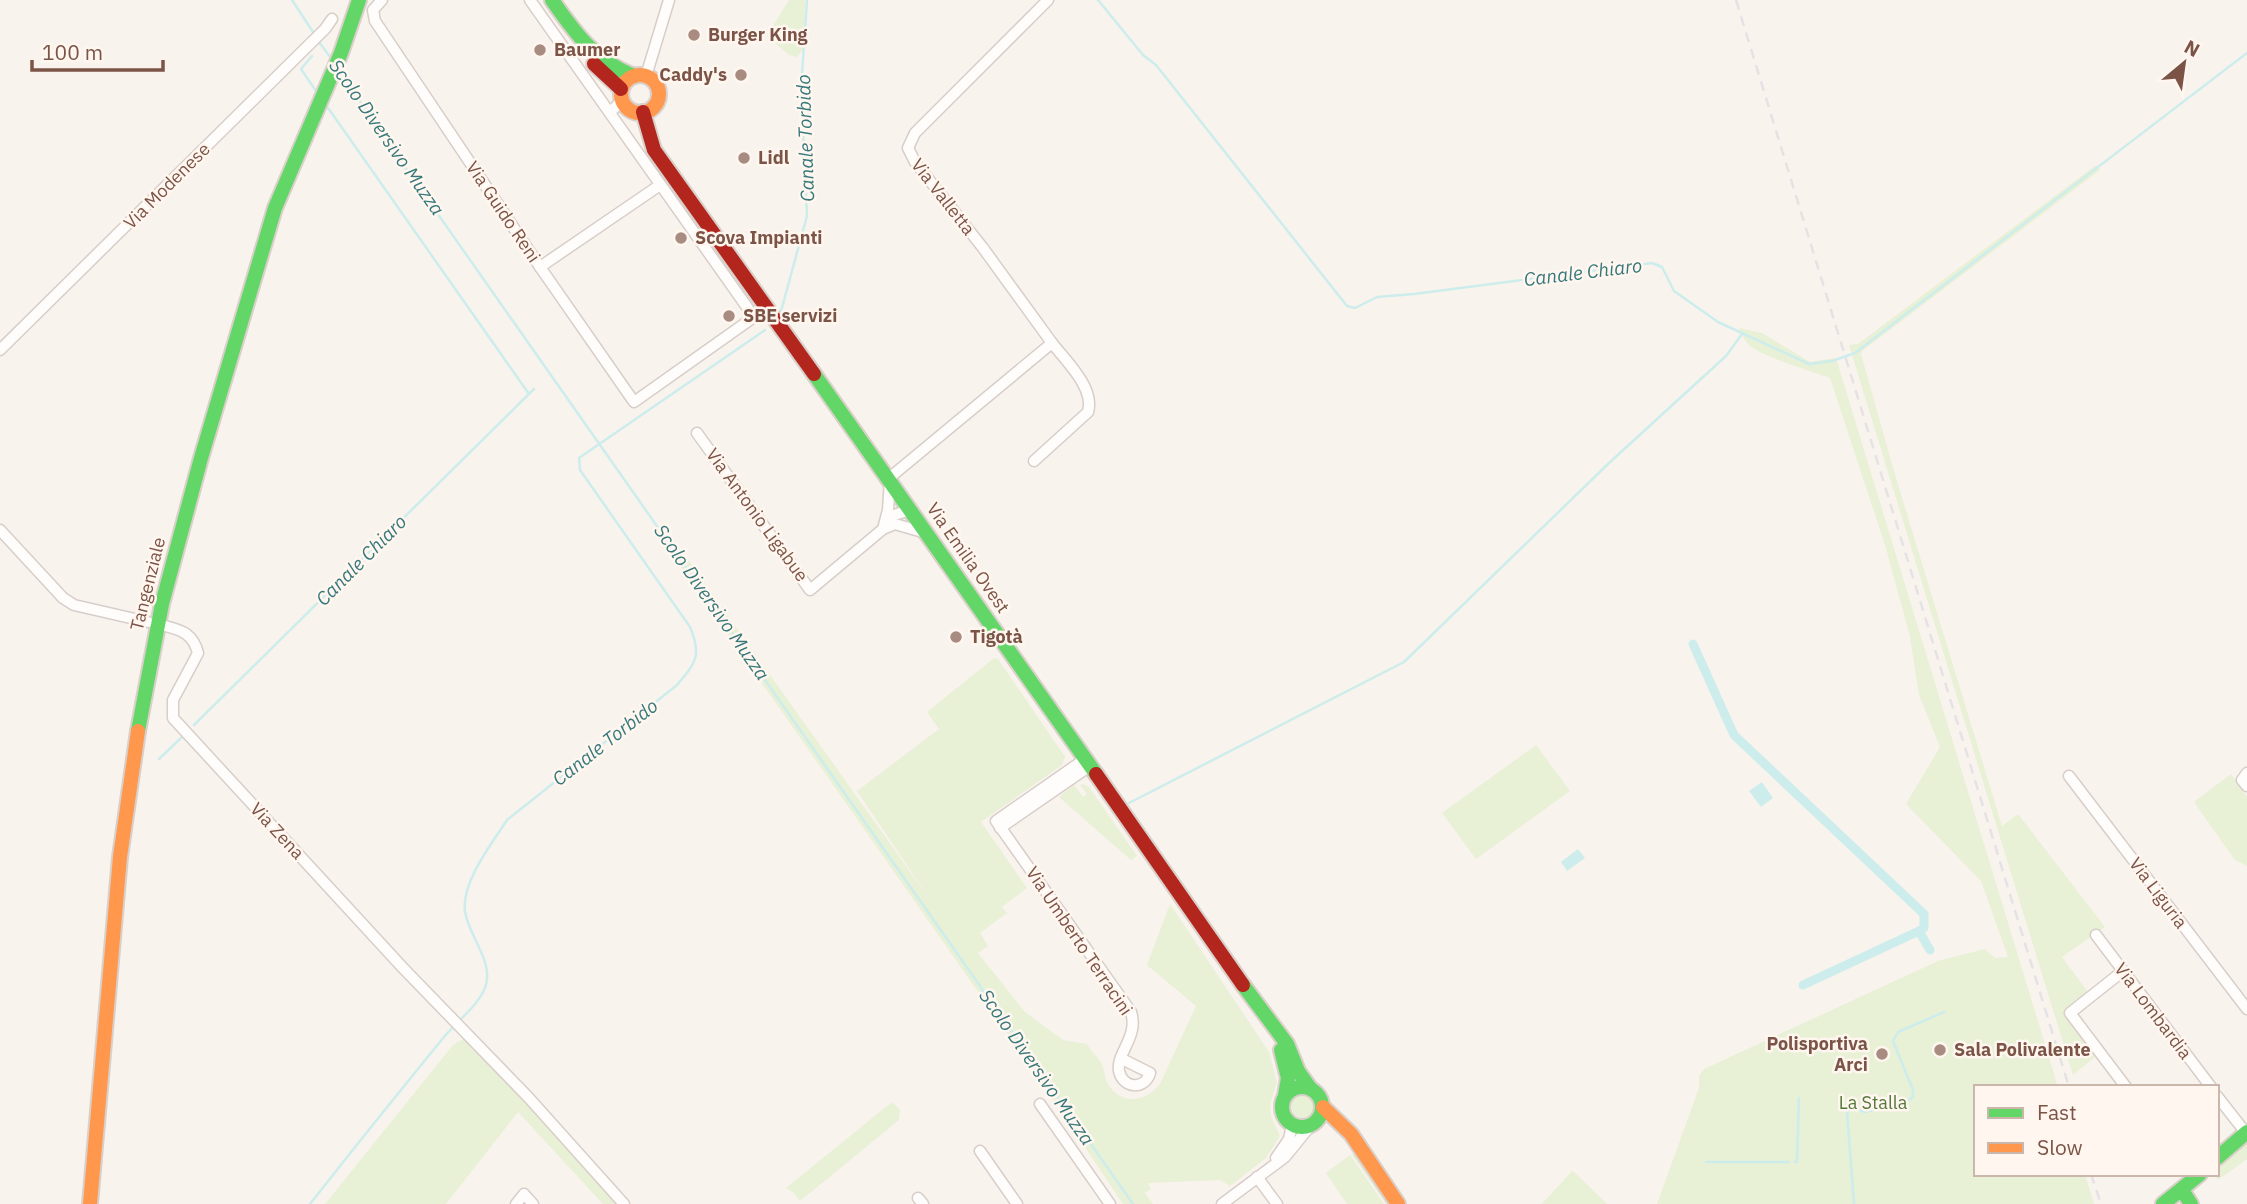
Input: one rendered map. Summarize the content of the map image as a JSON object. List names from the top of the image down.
{
  "streets": {
    "main road": ["Via Emilia Ovest", "Tangenziale"],
    "street": [
      "Via Modenese",
      "Via Valletta",
      "Via Guido Reni",
      "Via Antonio Ligabue",
      "Via Zena",
      "Via Liguria",
      "Via Umberto Terracini",
      "Via Lombardia"
    ]
  },
  "crossings": [
    ["Via Antonio Ligabue", "Via Emilia Ovest"],
    ["Via Emilia Ovest", "Via Umberto Terracini"]
  ],
  "water": ["Scolo Diversivo Muzza", "Canale Torbido", "Canale Chiaro"],
  "parks": ["La Stalla"],
  "places": [
    "Burger King",
    "Baumer",
    "Caddy's",
    "Lidl",
    "Scova Impianti",
    "SBE servizi",
    "Tigotà",
    "Sala Polivalente",
    "Polisportiva Arci"
  ],
  "legend": ["Fast", "Slow"],
  "scale_bar": "100 m",
  "north": "top right"
}
